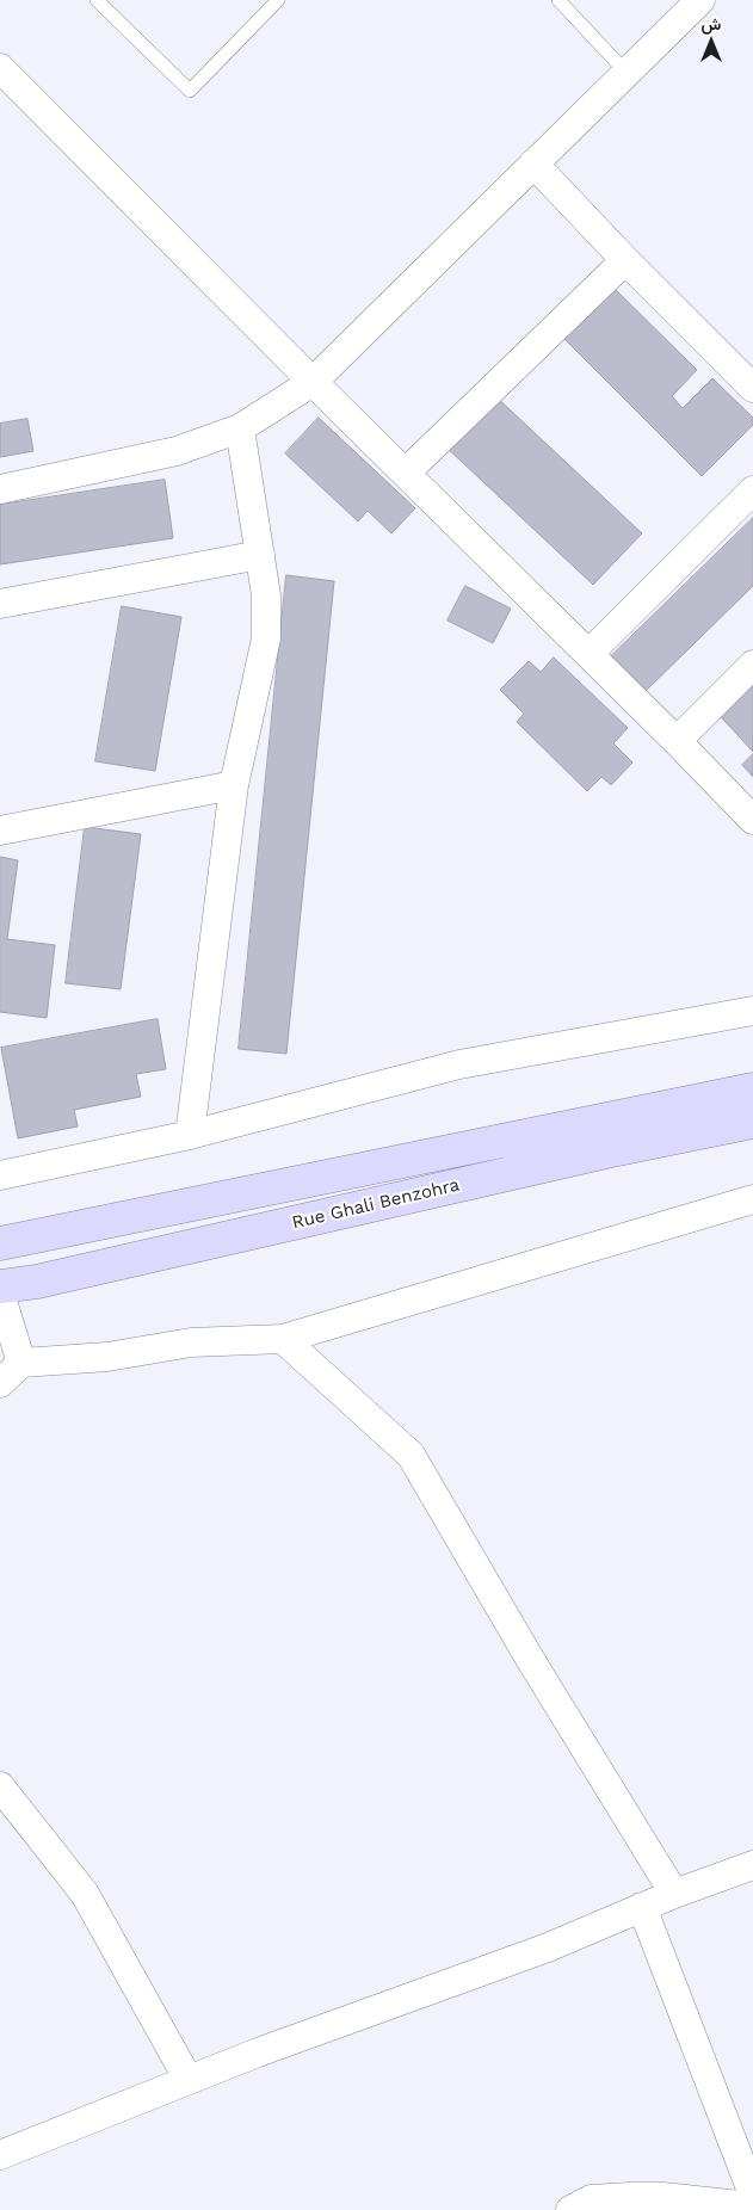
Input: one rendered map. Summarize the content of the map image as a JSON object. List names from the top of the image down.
{
  "streets": {
    "main road": ["Rue Ghali Benzohra"]
  },
  "north": "top"
}
